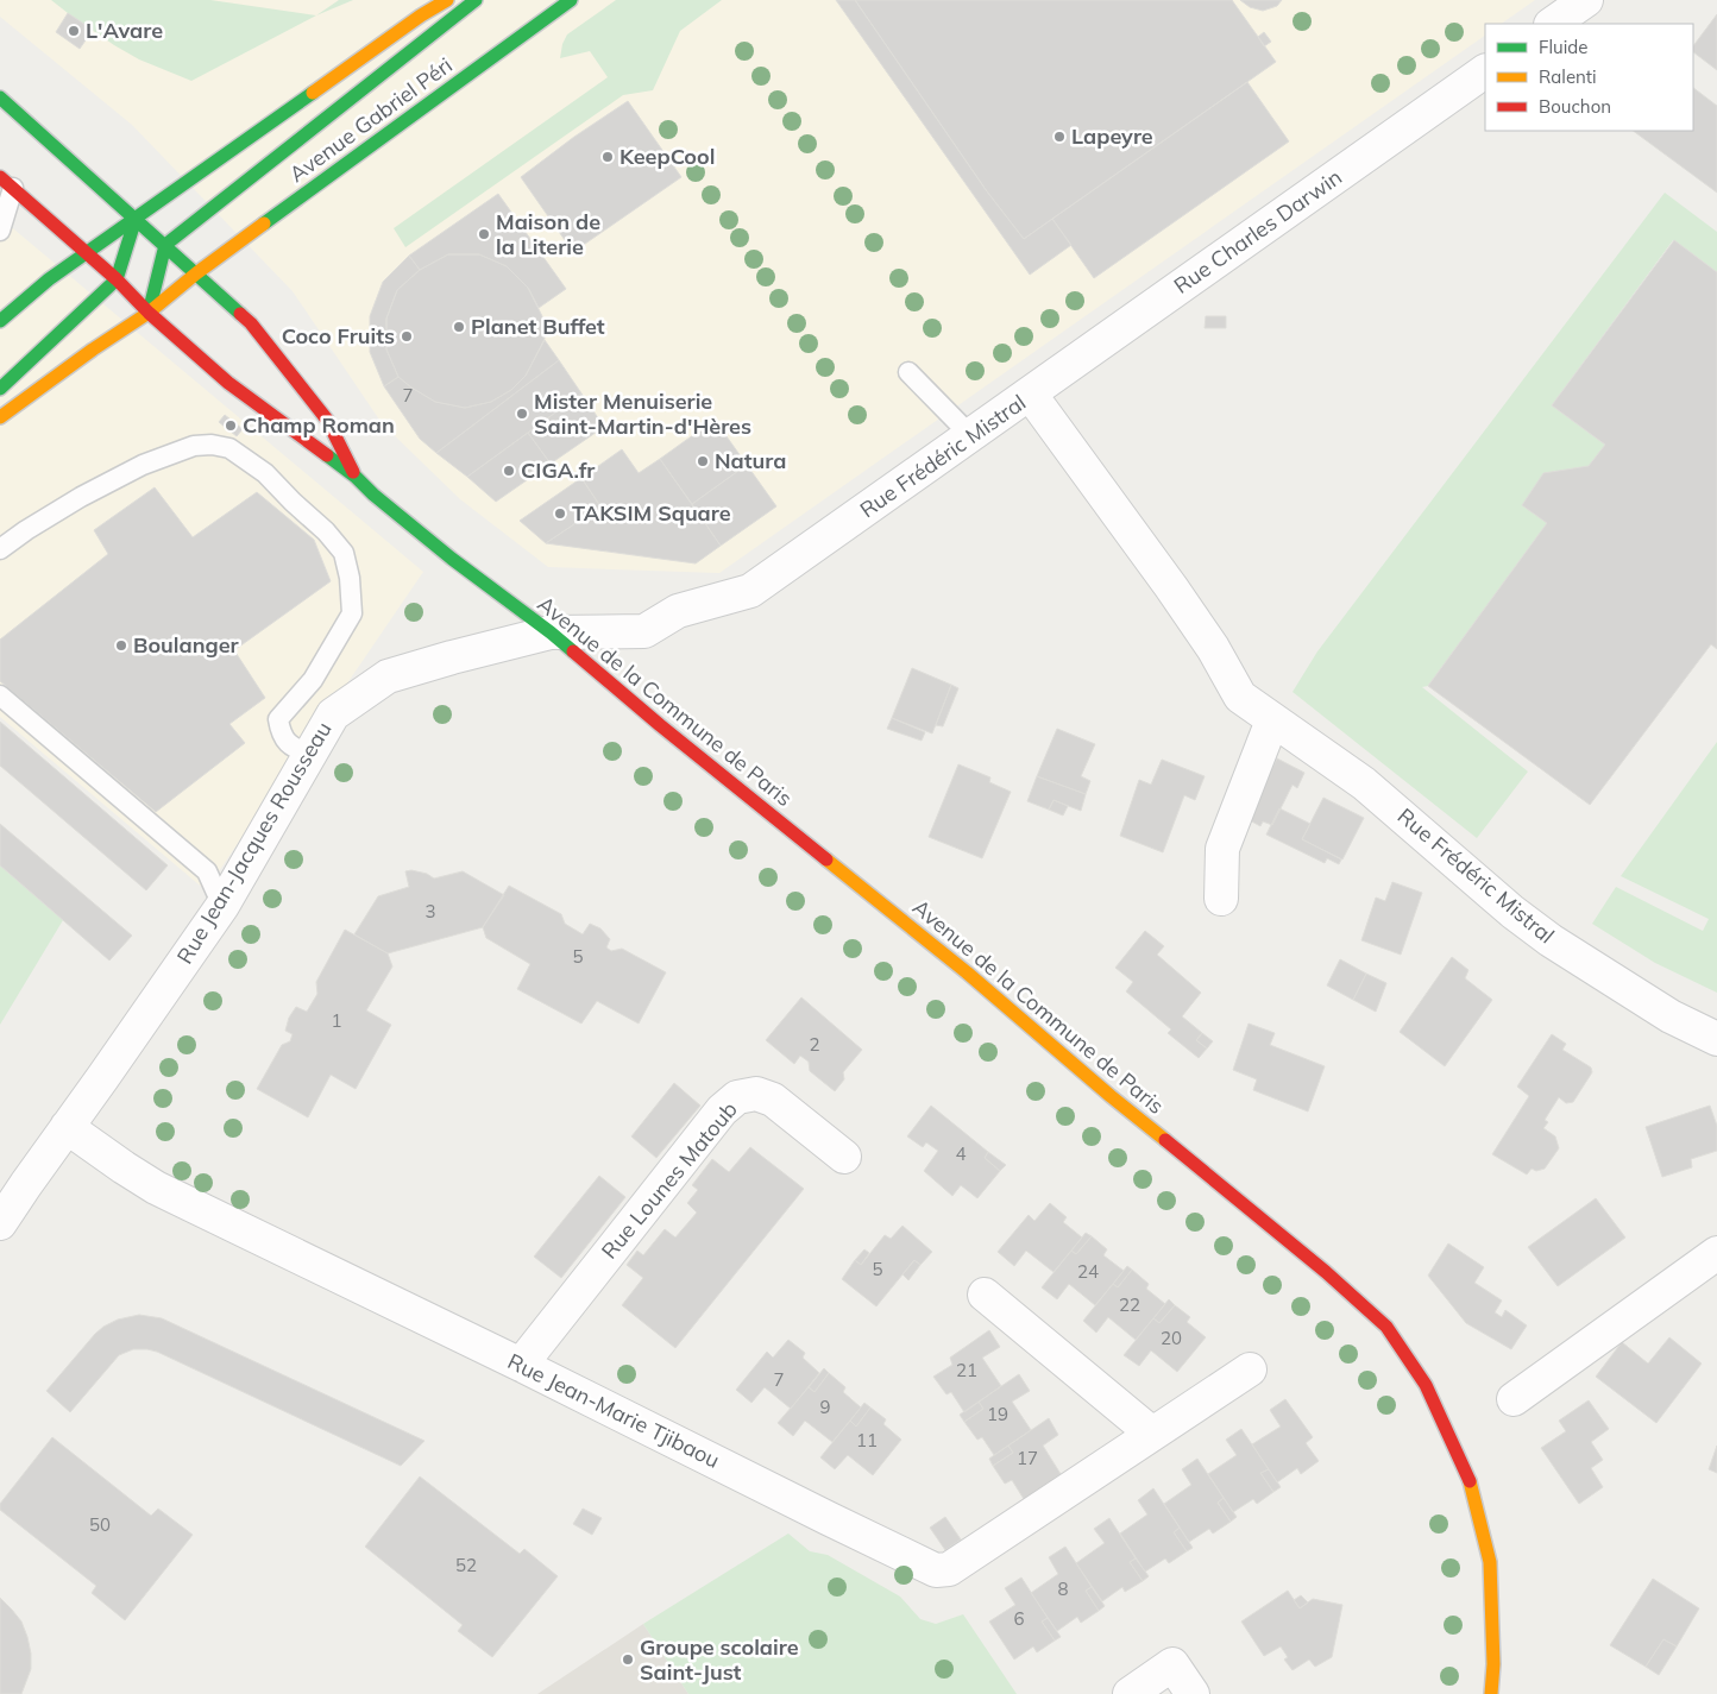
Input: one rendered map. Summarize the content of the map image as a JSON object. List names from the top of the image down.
{
  "streets": {
    "main road": ["Avenue Gabriel Péri", "Avenue de la Commune de Paris"],
    "street": [
      "Rue Charles Darwin",
      "Rue Frédéric Mistral",
      "Rue Jean-Jacques Rousseau",
      "Rue Lounes Matoub",
      "Rue Jean-Marie Tjibaou"
    ]
  },
  "crossings": [
    ["Avenue Gabriel Péri", "Avenue de la Commune de Paris"],
    ["Rue Charles Darwin", "Rue Frédéric Mistral"],
    ["Rue Frédéric Mistral", "Avenue de la Commune de Paris"],
    ["Rue Frédéric Mistral", "Rue Jean-Jacques Rousseau"],
    ["Avenue de la Commune de Paris", "Rue Jean-Jacques Rousseau"],
    ["Rue Jean-Jacques Rousseau", "Rue Jean-Marie Tjibaou"],
    ["Rue Lounes Matoub", "Rue Jean-Marie Tjibaou"]
  ],
  "places": [
    "L'Avare",
    "Lapeyre",
    "KeepCool",
    "Maison de la Literie",
    "Planet Buffet",
    "Coco Fruits",
    "Mister Menuiserie Saint-Martin-d'Hères",
    "Champ Roman",
    "Natura",
    "CIGA.fr",
    "TAKSIM Square",
    "Boulanger",
    "Groupe scolaire Saint-Just"
  ],
  "house_numbers": [
    "7",
    "3",
    "5",
    "1",
    "2",
    "4",
    "5",
    "24",
    "22",
    "20",
    "21",
    "7",
    "9",
    "19",
    "11",
    "17",
    "50",
    "52",
    "8",
    "6"
  ],
  "legend": ["Fluide", "Ralenti", "Bouchon"]
}
